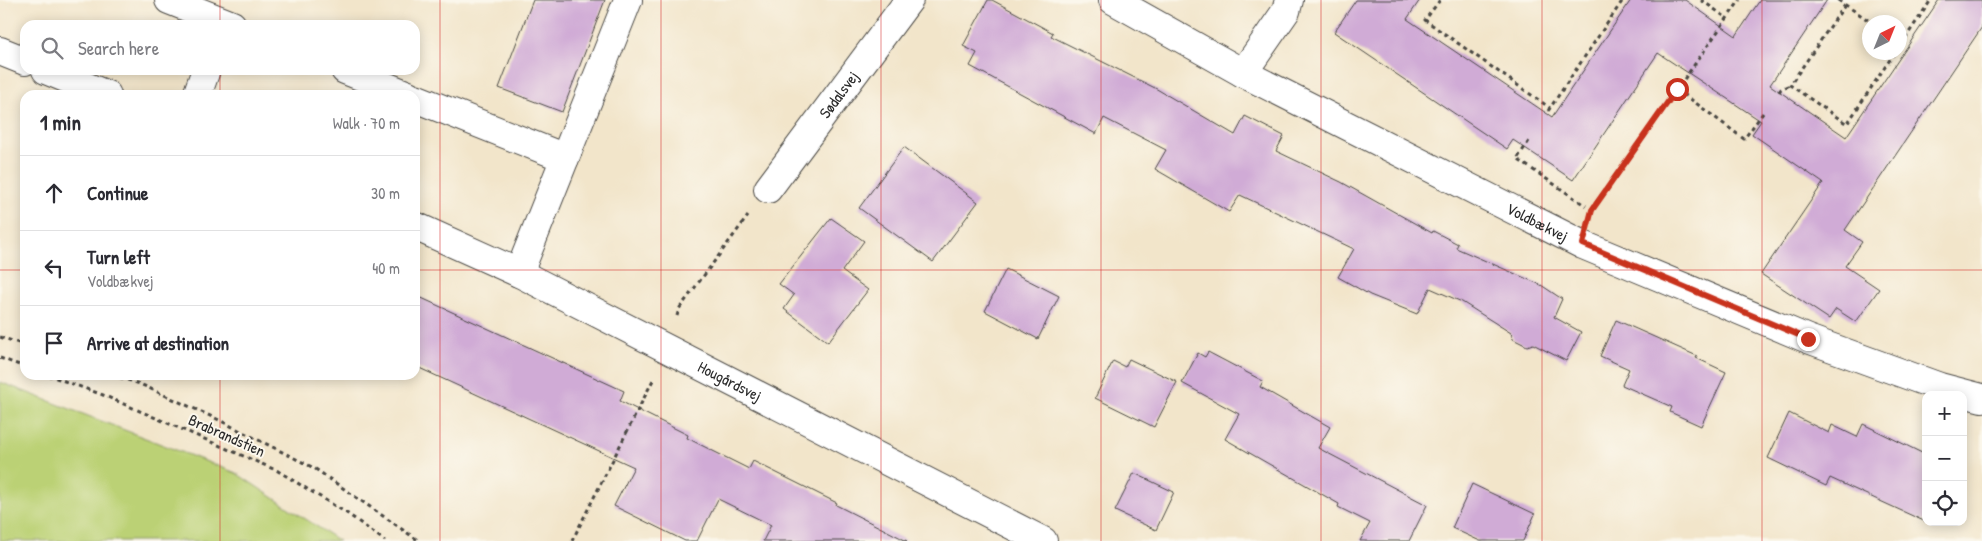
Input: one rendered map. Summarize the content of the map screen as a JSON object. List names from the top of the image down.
{
  "streets": {
    "street": ["Sødalsvej", "Voldbækvej", "Hougårdsvej"],
    "path": ["Brabrandstien"]
  },
  "north": "top right",
  "page": {
    "search": "Search here",
    "heading": ["1 min", "Walk · 70 m"],
    "list": [
      ["Continue", "30 m"],
      ["Turn left", "Voldbækvej", "40 m"],
      "Arrive at destination"
    ],
    "map_buttons": ["+", "−"]
  }
}
